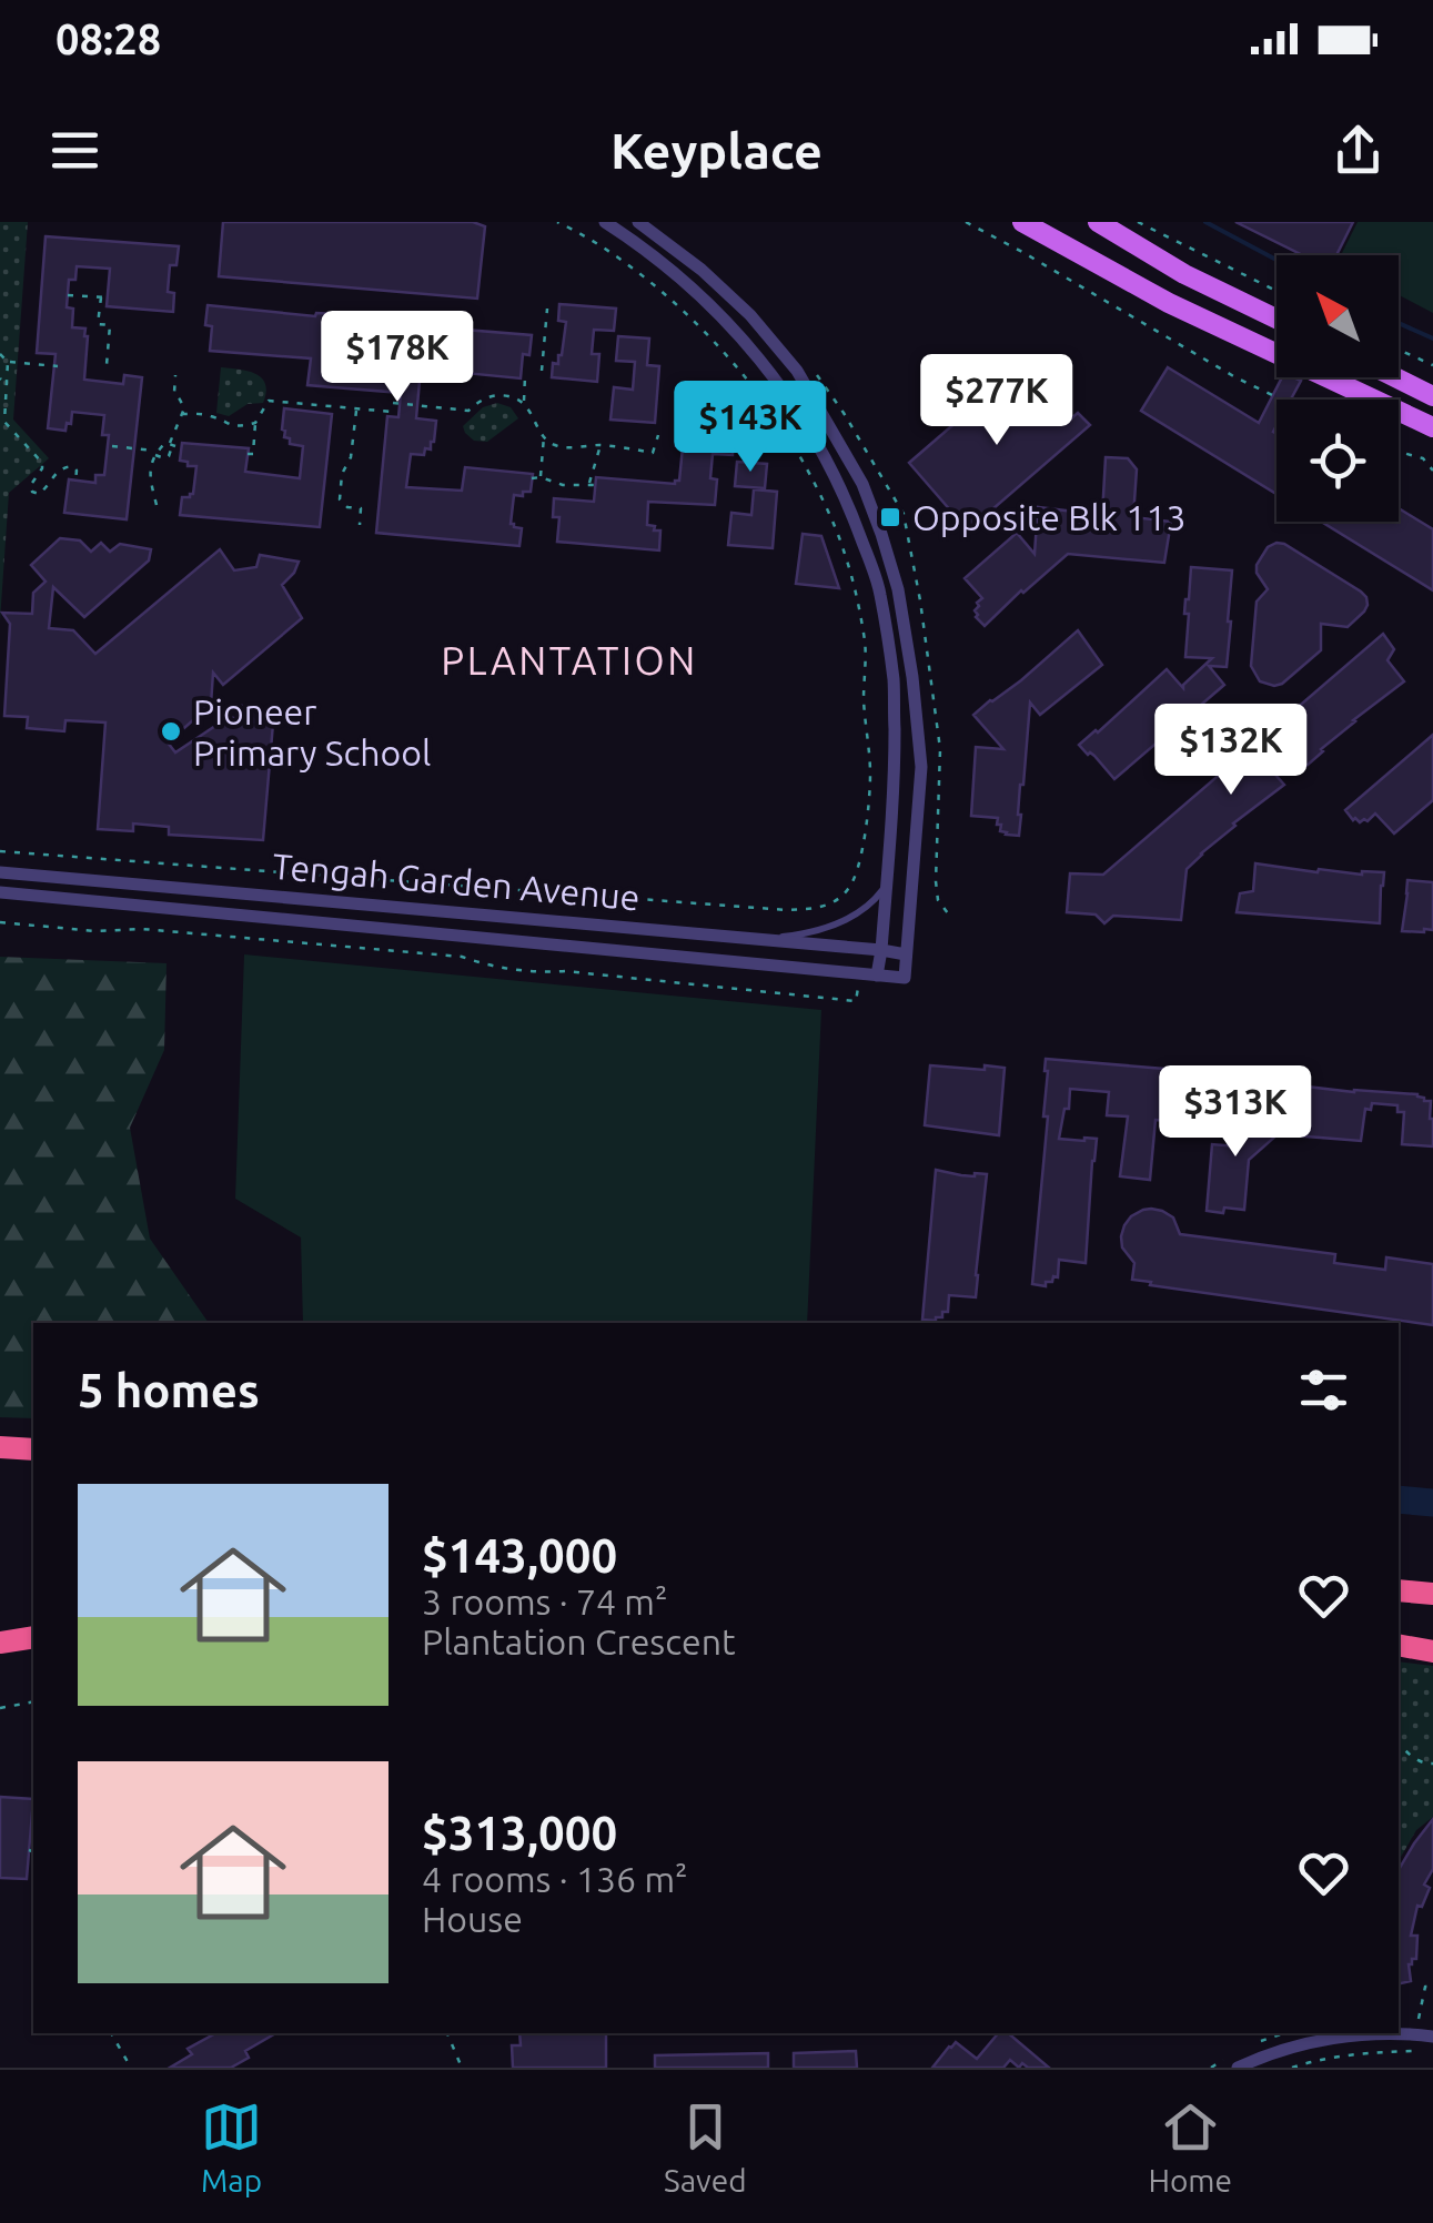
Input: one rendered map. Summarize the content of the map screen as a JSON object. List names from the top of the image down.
{
  "streets": {
    "street": ["Tengah Garden Avenue"]
  },
  "districts": ["PLANTATION"],
  "places": {
    "transit": ["Opposite Blk 113"],
    "other": ["Pioneer Primary School"]
  },
  "north": "top left",
  "page": {
    "status": "08:28",
    "header": "Keyplace",
    "price": [
      "$178K",
      "$277K",
      "$143K",
      "$132K",
      "$313K"
    ],
    "heading": "5 homes",
    "list": [
      {
        "name": "$143,000",
        "note": "3 rooms · 74 m² · Plantation Crescent"
      },
      {
        "name": "$313,000",
        "note": "4 rooms · 136 m² · House"
      }
    ],
    "tabs": ["Map", "Saved", "Home"]
  }
}
